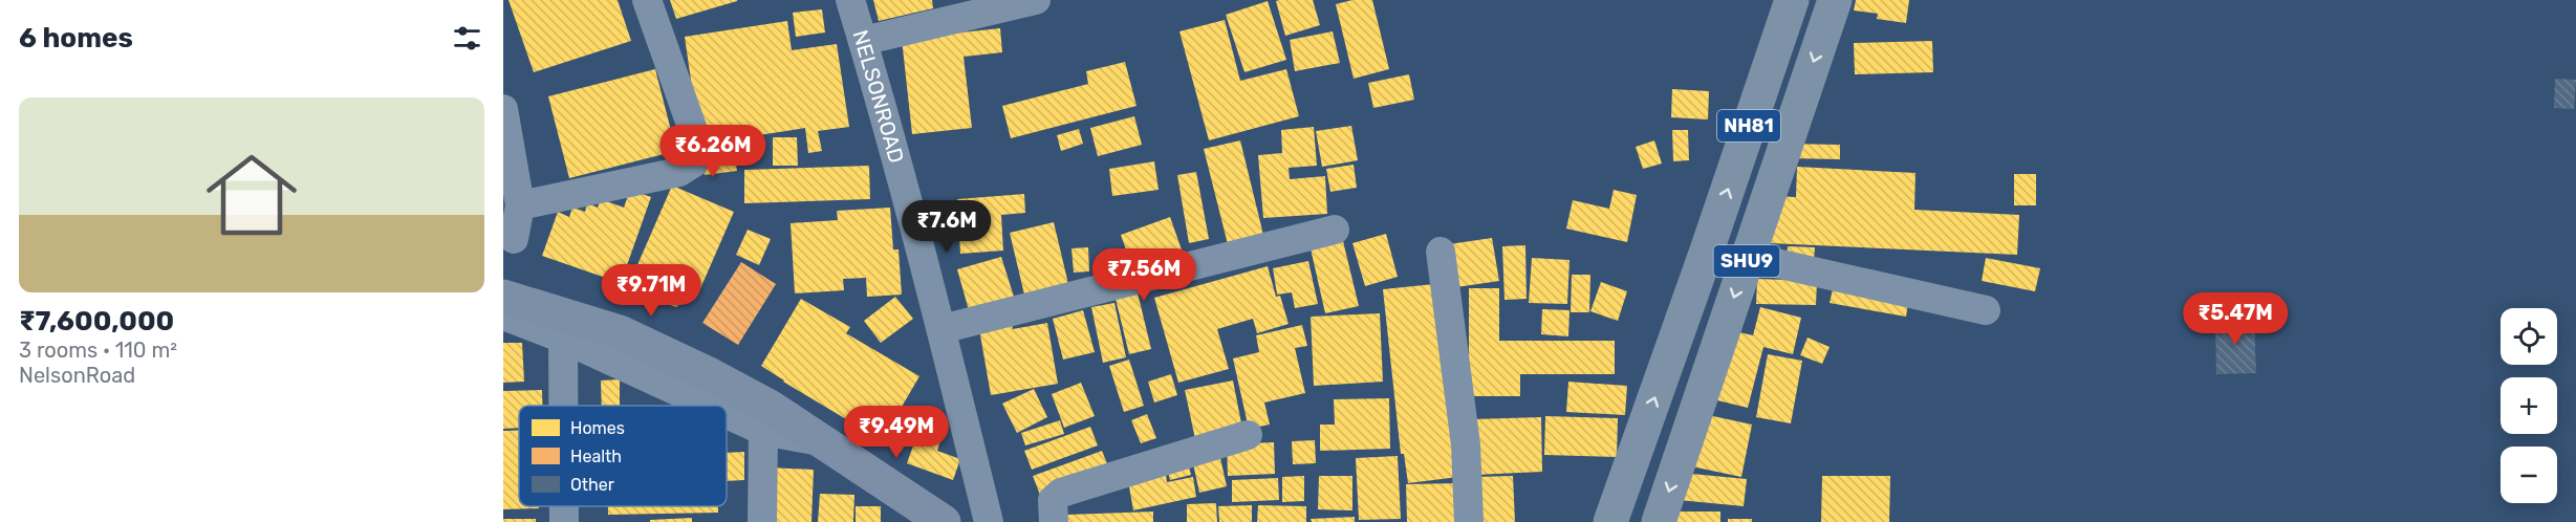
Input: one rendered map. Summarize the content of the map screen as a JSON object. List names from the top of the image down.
{
  "streets": {
    "highway": ["NH81", "SHU9"],
    "street": ["NELSONROAD"]
  },
  "crossings": [
    ["NH81", "SHU9"]
  ],
  "legend": ["Homes", "Health", "Other"],
  "page": {
    "heading": "6 homes",
    "list": [
      {
        "name": "₹7,600,000",
        "note": "3 rooms · 110 m² · NelsonRoad"
      }
    ],
    "price": [
      "₹6.26M",
      "₹7.6M",
      "₹7.56M",
      "₹9.71M",
      "₹5.47M",
      "₹9.49M"
    ],
    "map_buttons": ["+", "−"]
  }
}
